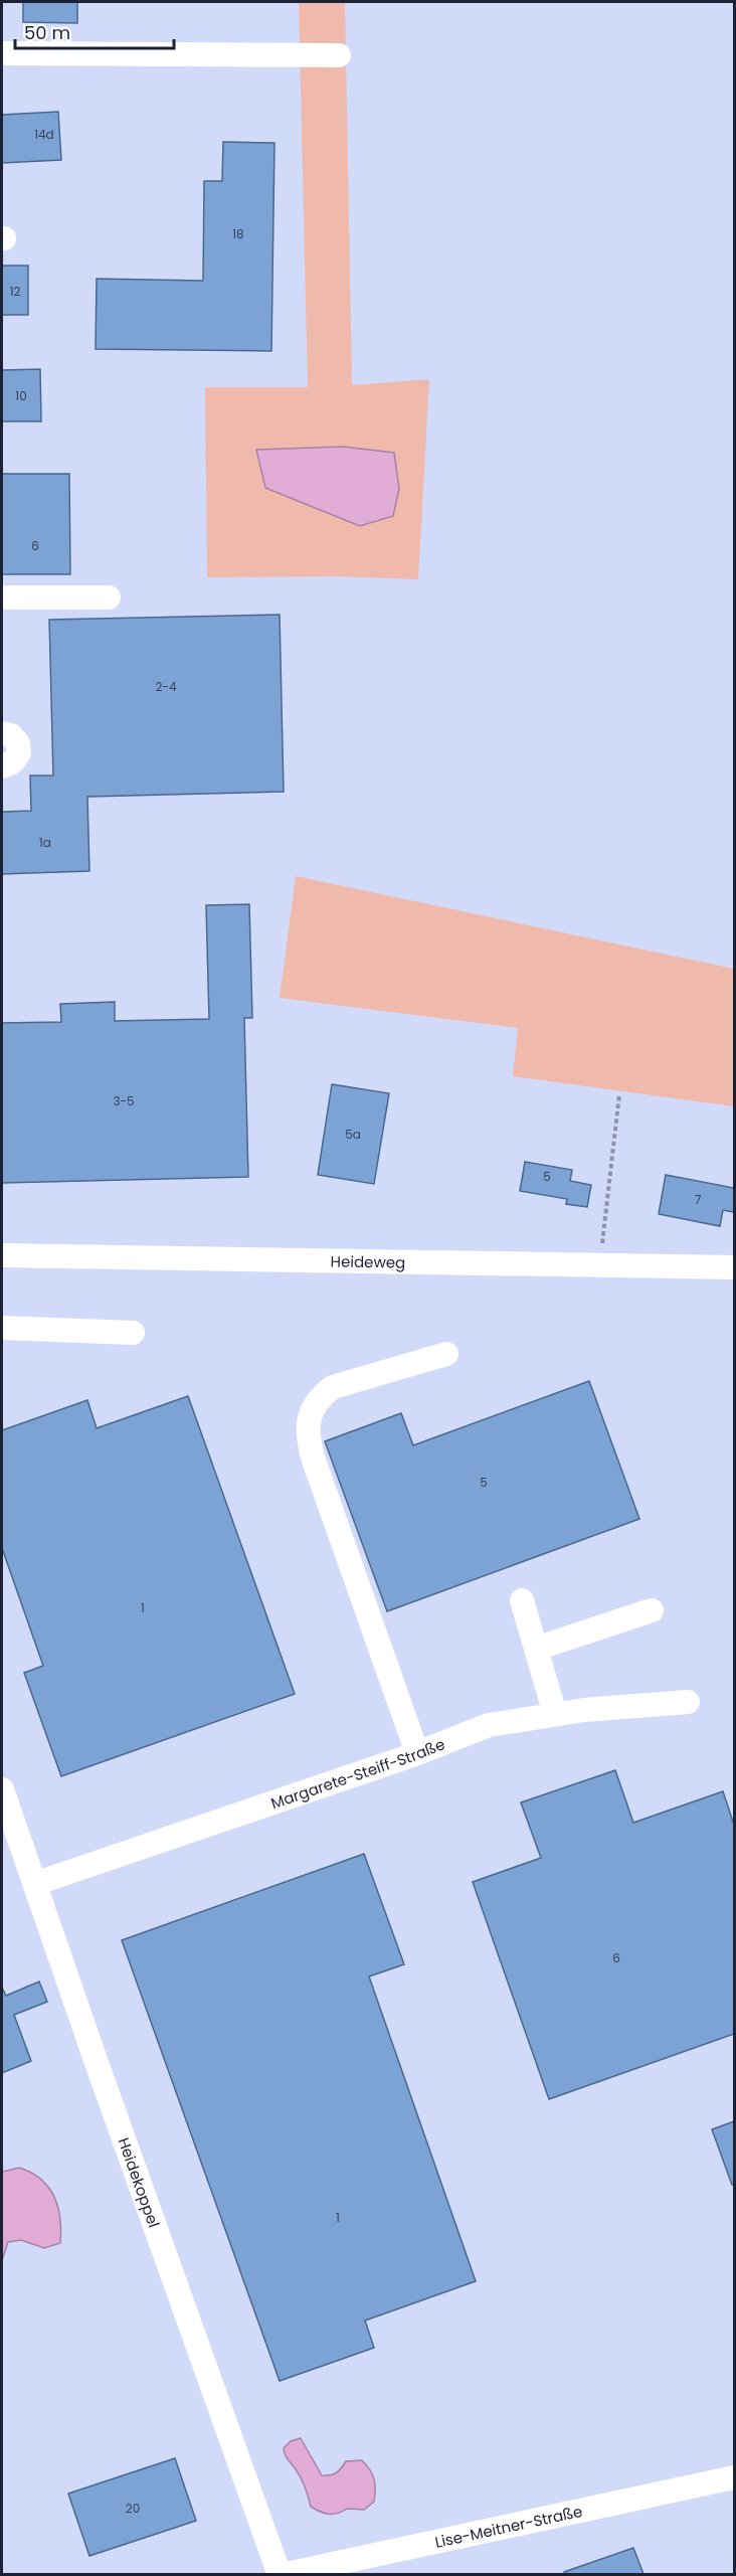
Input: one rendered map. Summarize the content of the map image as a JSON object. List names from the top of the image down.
{
  "streets": {
    "street": [
      "Heideweg",
      "Margarete-Steiff-Straße",
      "Heidekoppel",
      "Lise-Meitner-Straße"
    ]
  },
  "crossings": [
    ["Margarete-Steiff-Straße", "Heidekoppel"],
    ["Heidekoppel", "Lise-Meitner-Straße"]
  ],
  "house_numbers": [
    "14d",
    "18",
    "12",
    "10",
    "6",
    "2-4",
    "1a",
    "3-5",
    "5a",
    "5",
    "7",
    "5",
    "1",
    "6",
    "1",
    "20"
  ],
  "scale_bar": "50 m"
}
